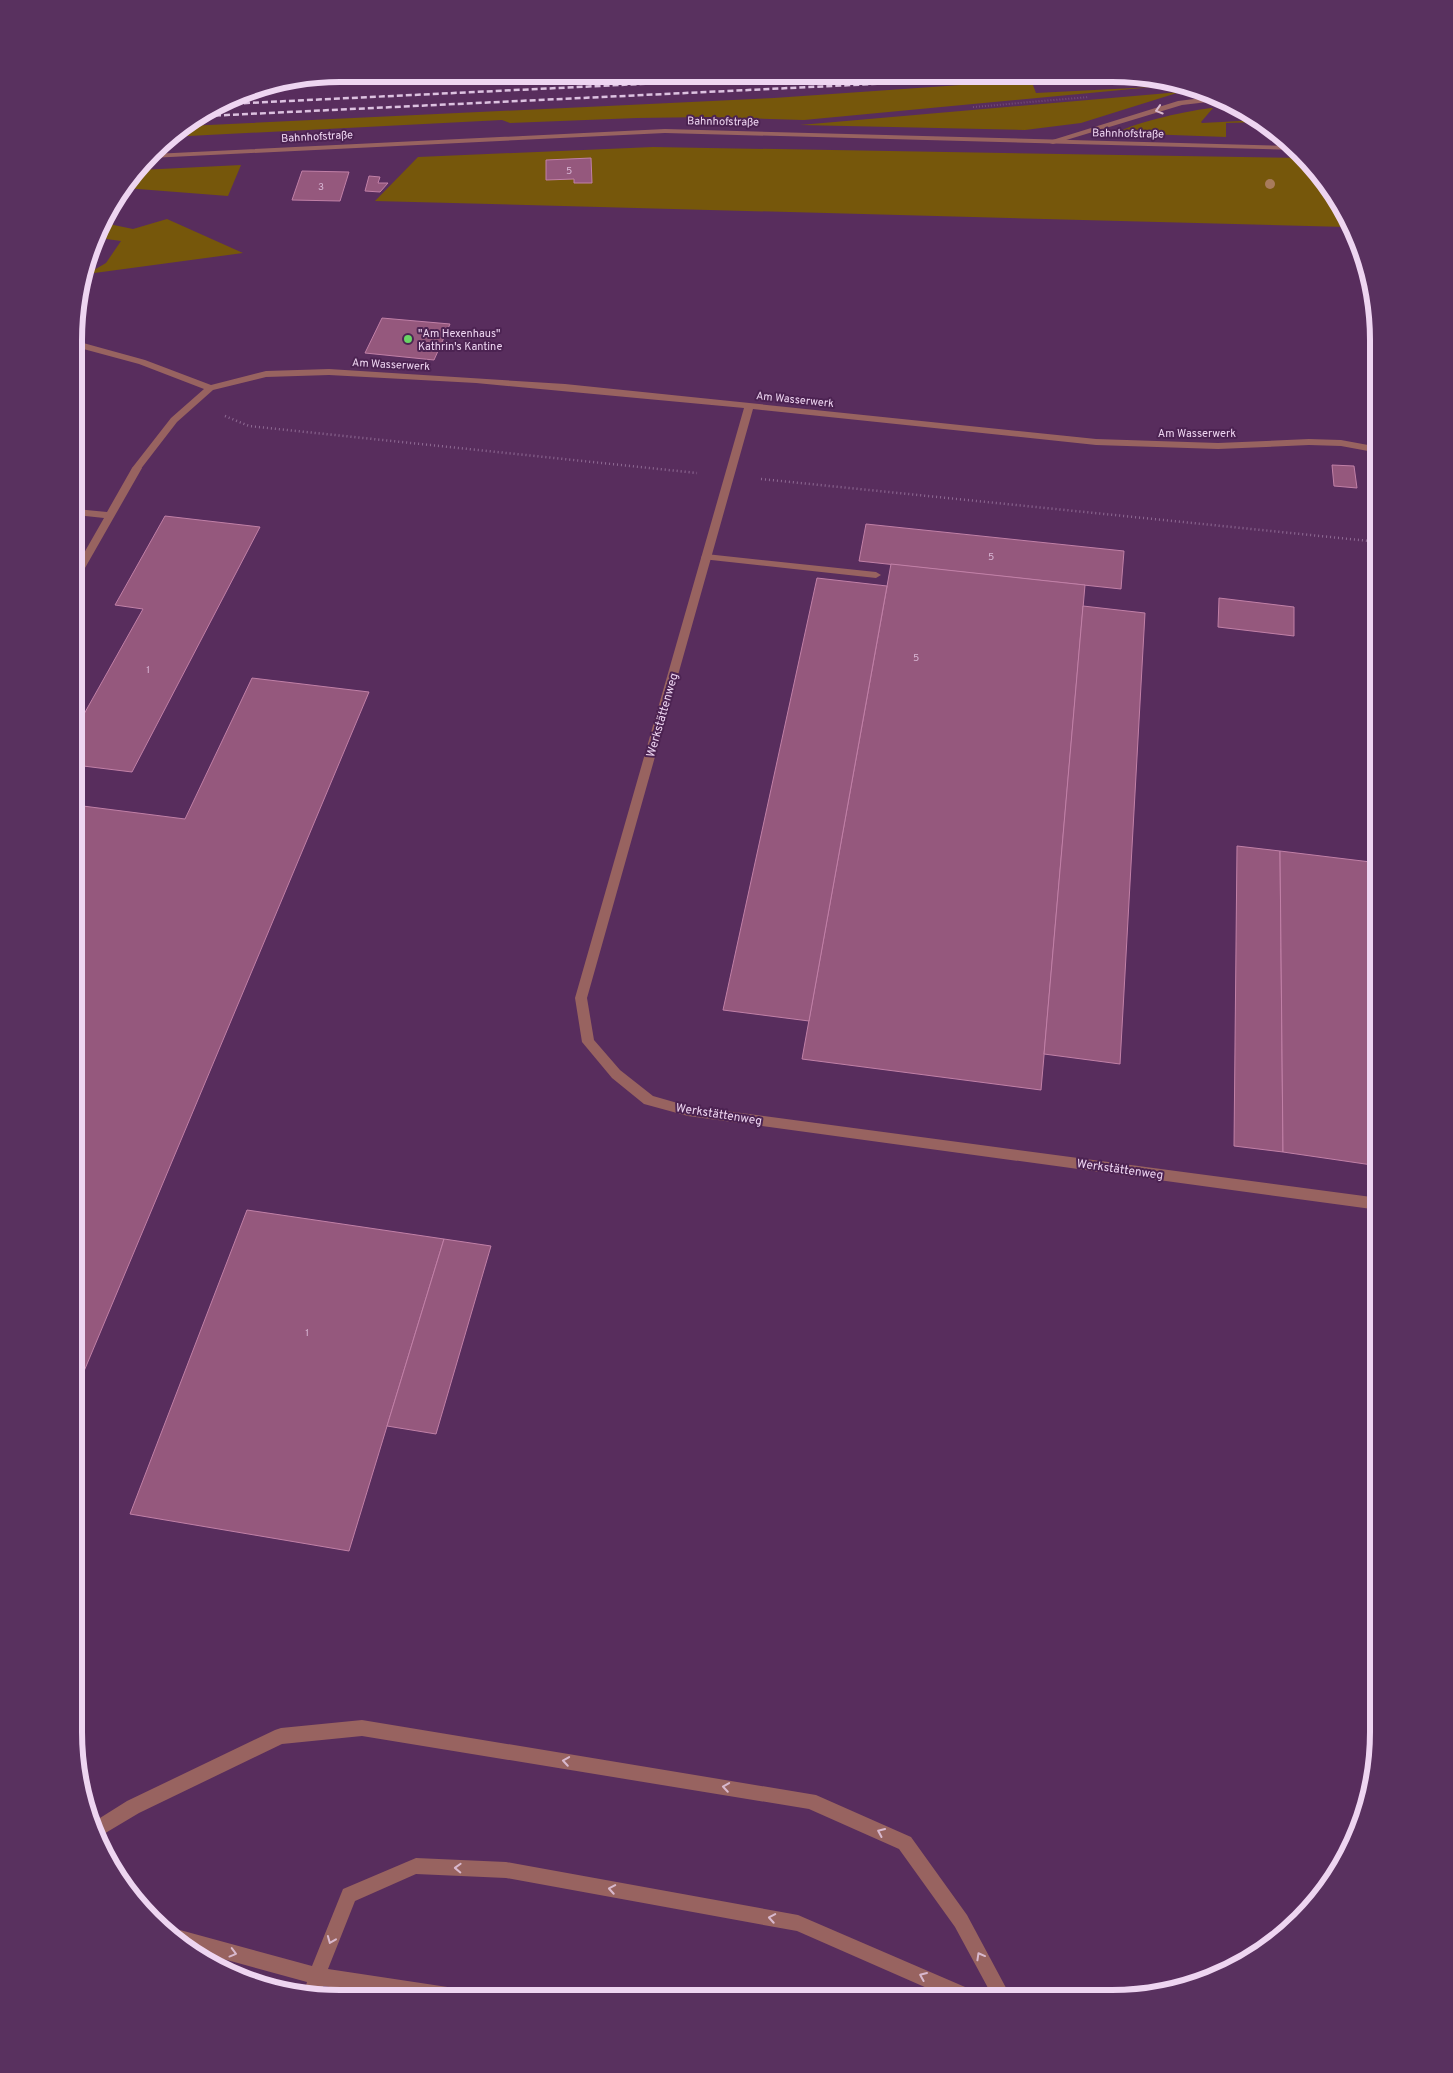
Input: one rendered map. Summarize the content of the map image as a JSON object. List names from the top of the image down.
{
  "streets": {
    "street": ["Bahnhofstraße", "Am Wasserwerk", "Werkstättenweg"]
  },
  "crossings": [
    ["Am Wasserwerk", "Werkstättenweg"]
  ],
  "places": ["\"Am Hexenhaus\" Kathrin's Kantine"],
  "house_numbers": [
    "5",
    "3",
    "5",
    "5",
    "1",
    "1"
  ]
}
